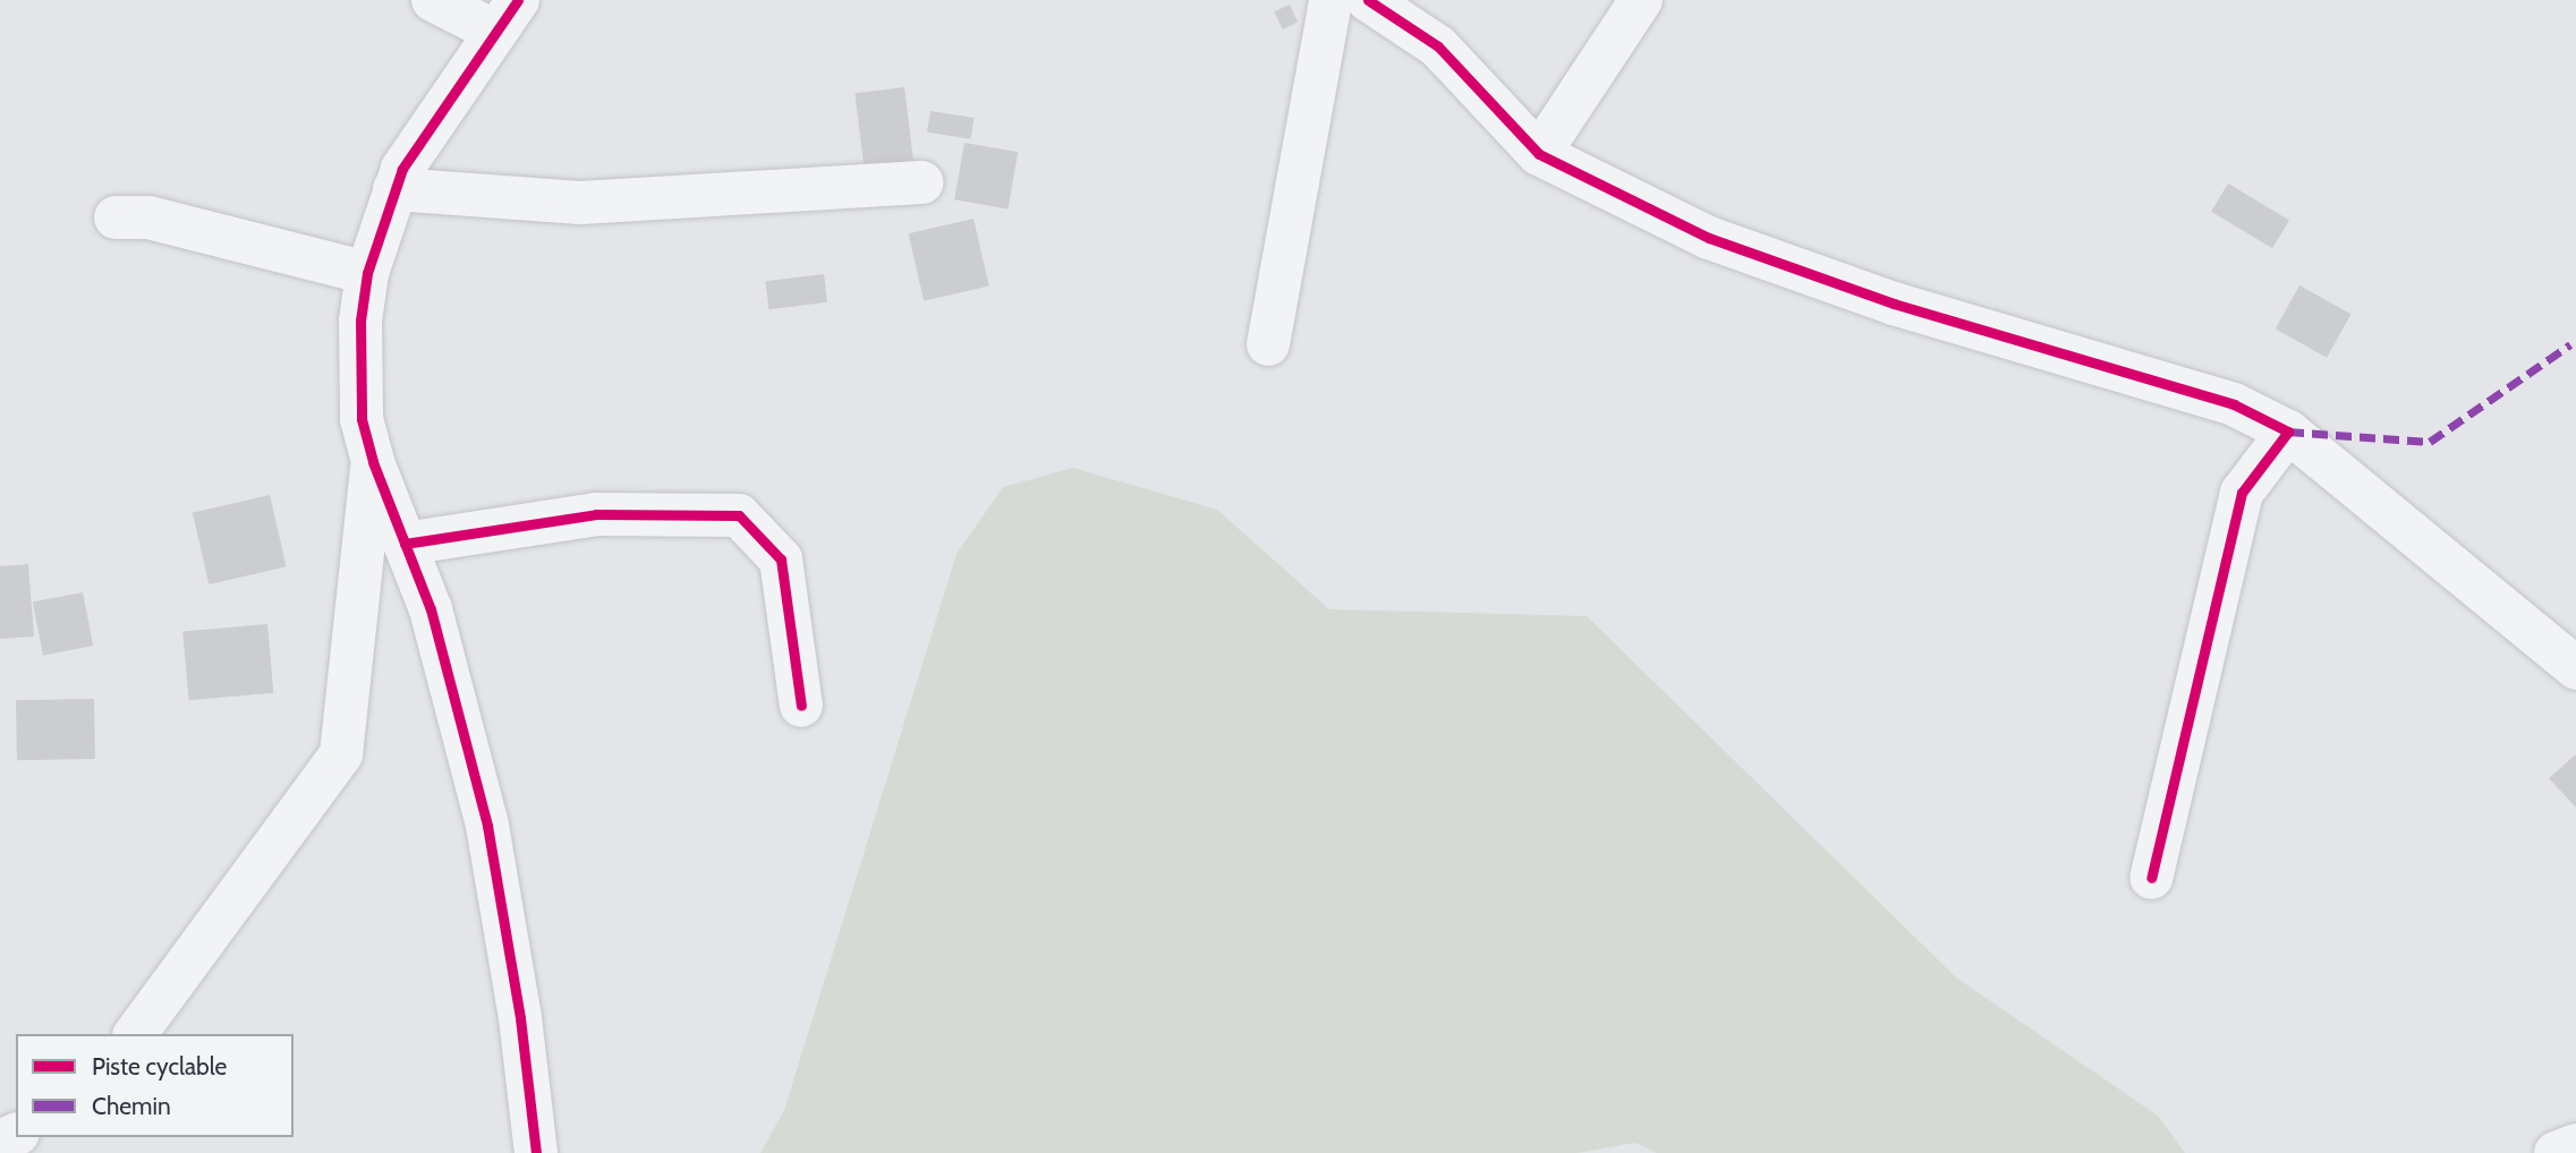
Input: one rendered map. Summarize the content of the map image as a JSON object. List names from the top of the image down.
{
  "legend": ["Piste cyclable", "Chemin"]
}
